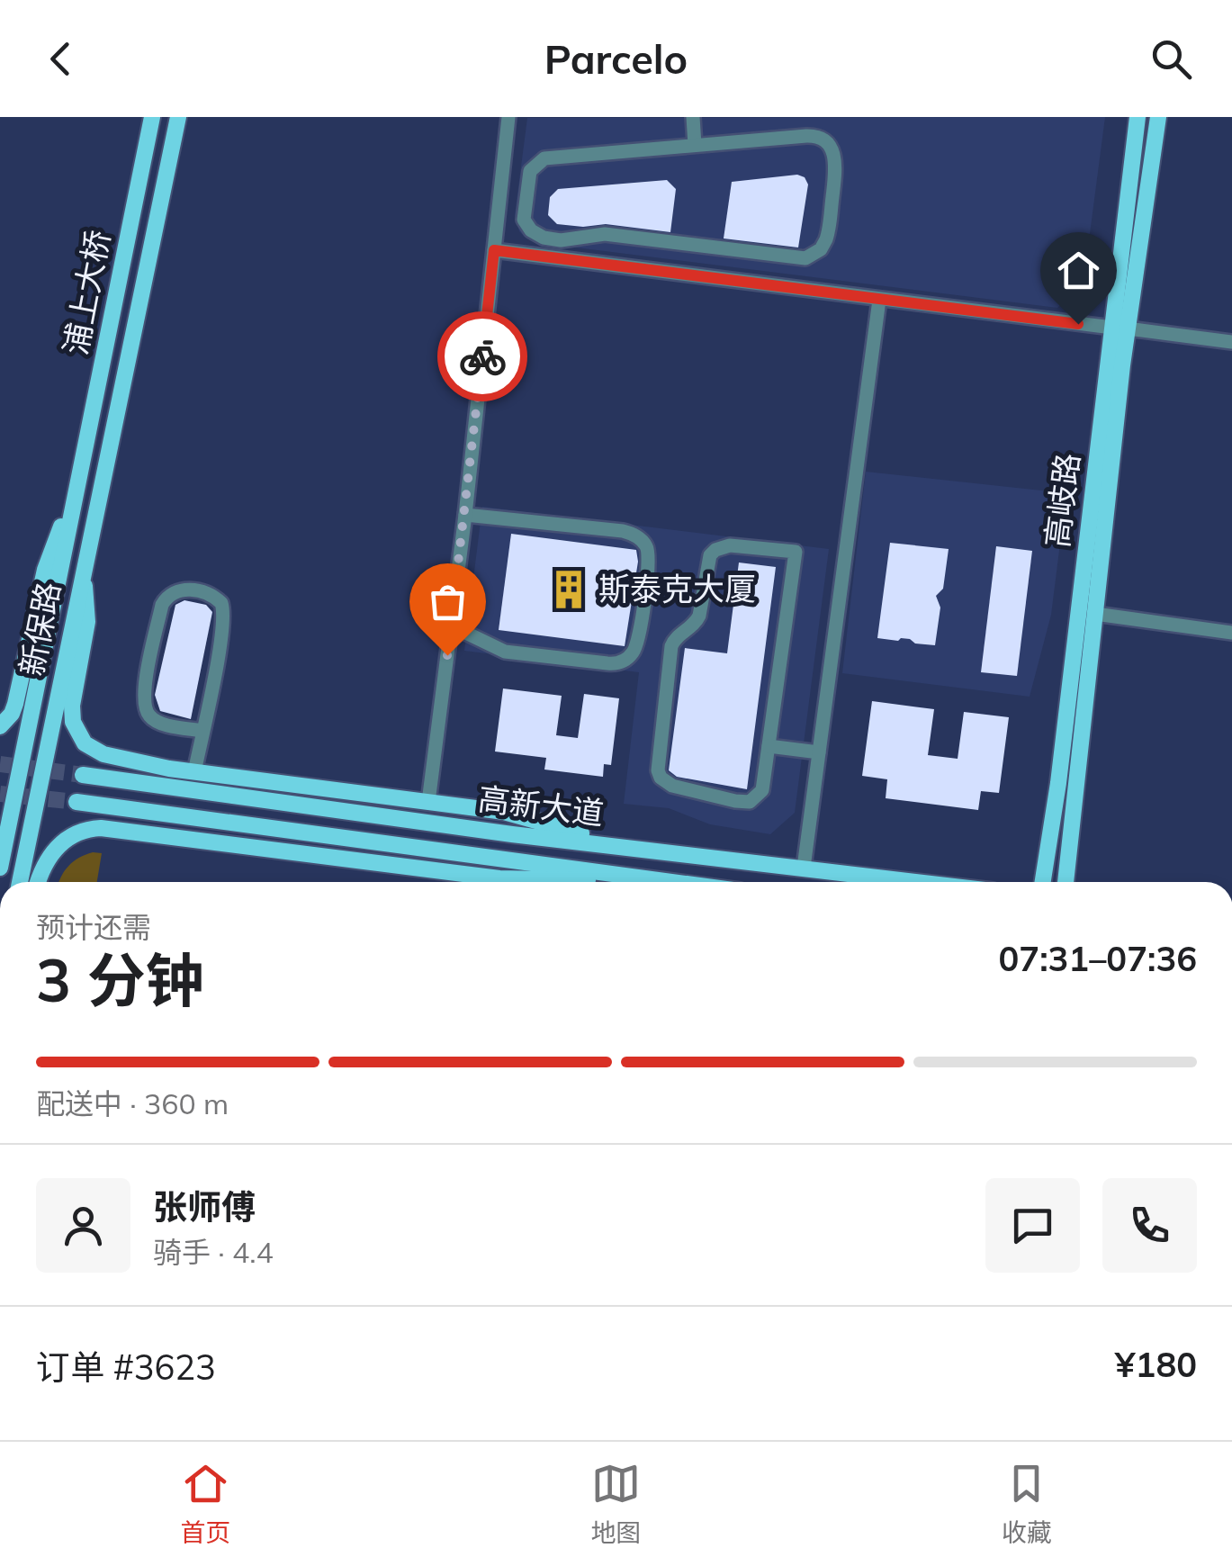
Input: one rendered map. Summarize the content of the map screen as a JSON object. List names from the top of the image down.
{
  "streets": {
    "main road": [
      "浦上大桥",
      "高岐路",
      "新保路",
      "高新大道"
    ]
  },
  "crossings": [
    ["浦上大桥", "新保路"]
  ],
  "places": {
    "building": ["斯泰克大厦"]
  },
  "page": {
    "header": "Parcelo",
    "heading": ["3 分钟", "预计还需", "07:31–07:36"],
    "panel": [
      "张师傅",
      "骑手 · 4.4",
      "订单 #3623",
      "¥180"
    ],
    "bar": "配送中 · 360 m",
    "tabs": ["首页", "地图", "收藏"]
  }
}
